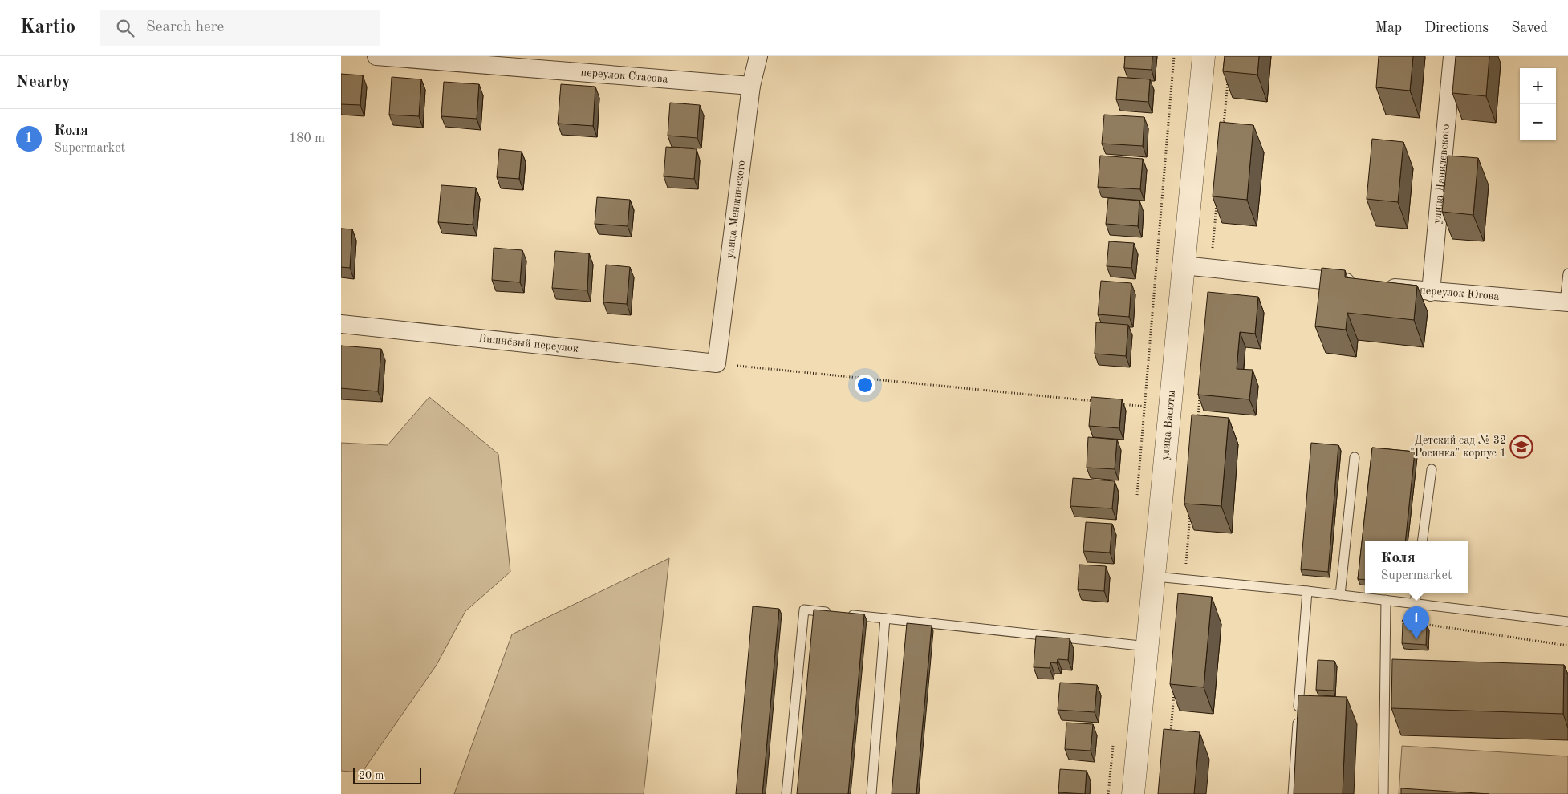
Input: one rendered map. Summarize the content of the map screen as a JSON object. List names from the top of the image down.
{
  "streets": {
    "street": [
      "переулок Стасова",
      "улица Данилевского",
      "улица Менжинского",
      "переулок Югова",
      "Вишнёвый переулок",
      "улица Васюты"
    ]
  },
  "crossings": [
    ["переулок Стасова", "улица Менжинского"],
    ["улица Данилевского", "переулок Югова"],
    ["улица Менжинского", "Вишнёвый переулок"],
    ["переулок Югова", "улица Васюты"]
  ],
  "places": {
    "school or university": ["Детский сад № 32 \"Росинка\" корпус 1"]
  },
  "scale_bar": "20 m",
  "page": {
    "header": "Kartio",
    "search": "Search here",
    "nav": ["Map", "Directions", "Saved"],
    "heading": "Nearby",
    "map_buttons": ["+", "−"],
    "list": [
      {
        "mark": "1",
        "name": "Коля",
        "note": "Supermarket",
        "value": "180 m"
      }
    ],
    "popup": ["Коля", "Supermarket"],
    "pins": "1",
    "scale": "20 m"
  }
}
